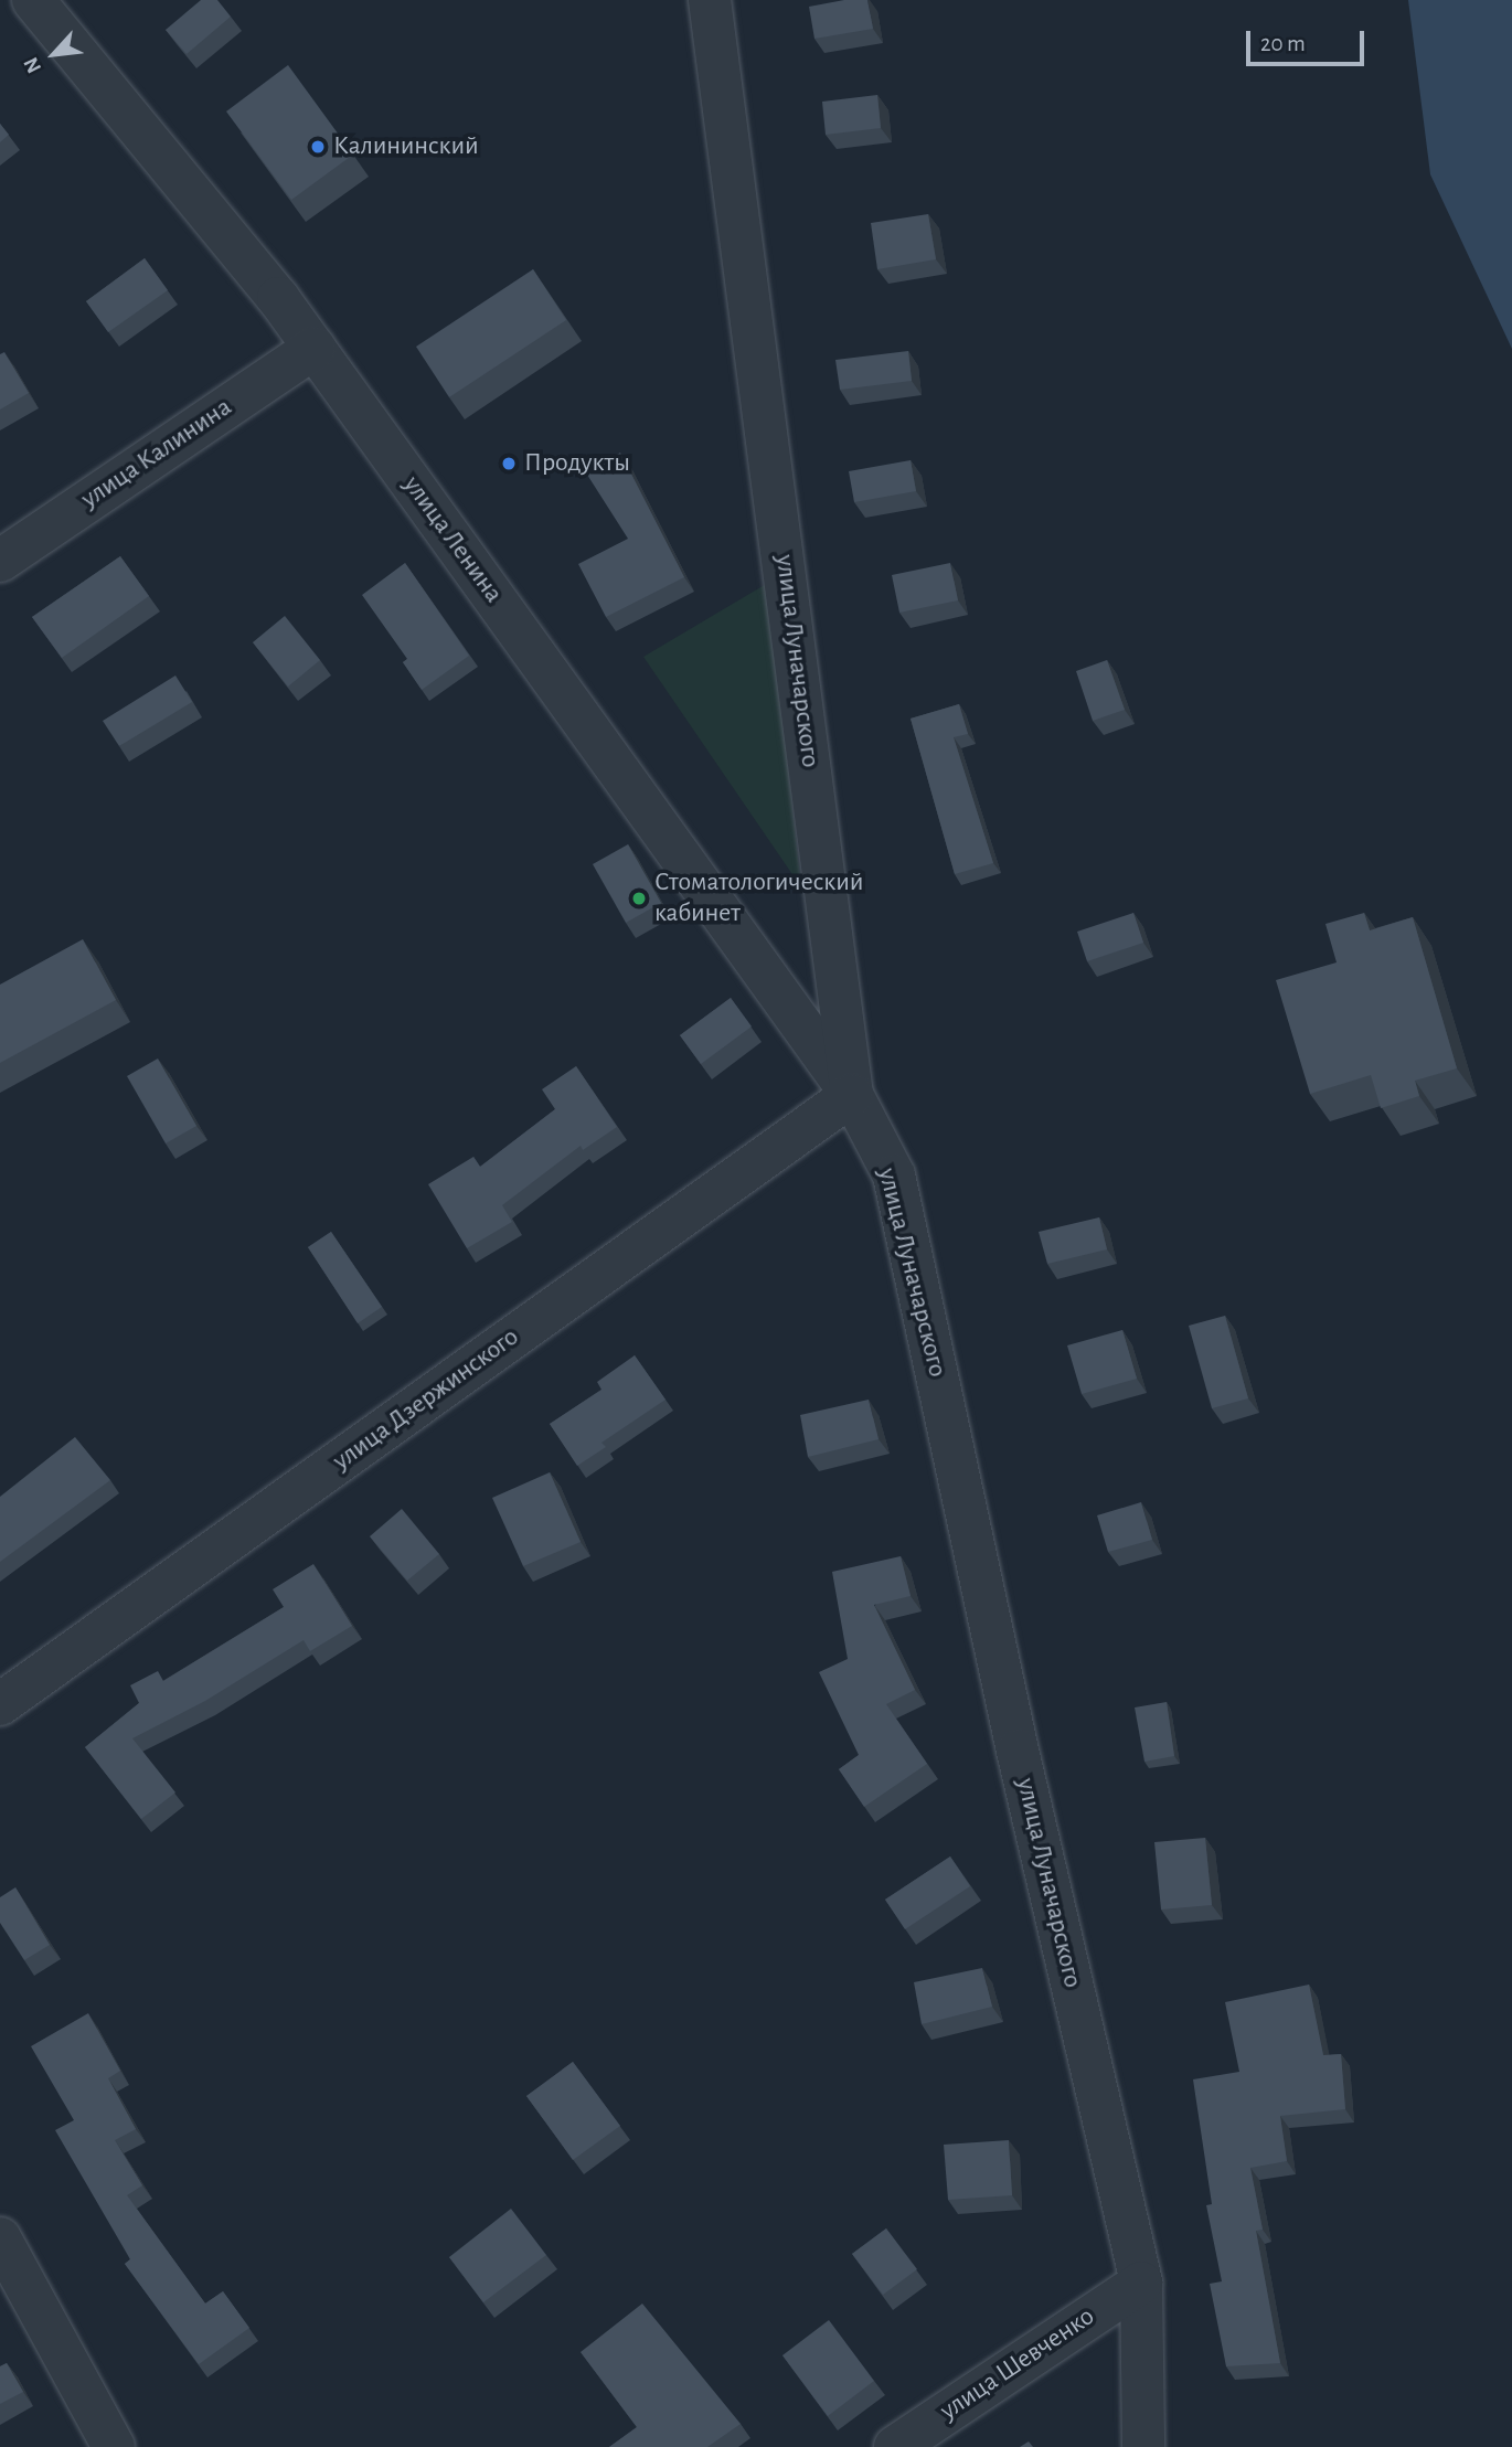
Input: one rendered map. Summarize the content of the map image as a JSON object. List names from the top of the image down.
{
  "streets": {
    "street": [
      "улица Калинина",
      "улица Ленина",
      "улица Луначарского",
      "улица Дзержинского",
      "улица Шевченко"
    ]
  },
  "crossings": [
    ["улица Калинина", "улица Ленина"],
    ["улица Ленина", "улица Луначарского"],
    ["улица Ленина", "улица Дзержинского"],
    ["улица Луначарского", "улица Дзержинского"],
    ["улица Луначарского", "улица Шевченко"]
  ],
  "places": ["Калининский", "Продукты", "Стоматологический кабинет"],
  "scale_bar": "20 m",
  "north": "bottom left"
}
